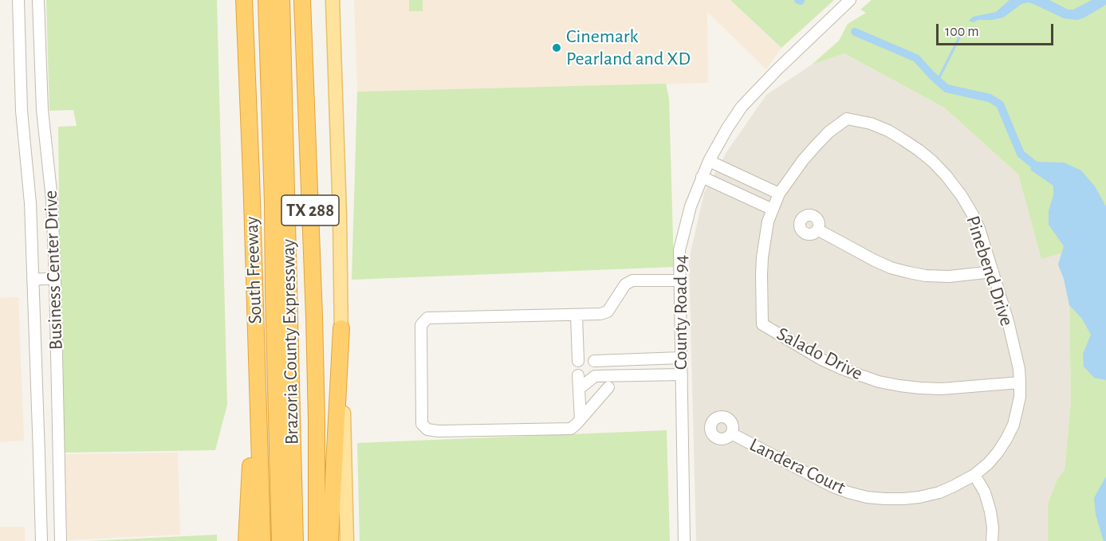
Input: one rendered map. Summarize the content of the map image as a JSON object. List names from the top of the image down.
{
  "streets": {
    "highway": ["TX 288", "South Freeway", "Brazoria County Expressway"],
    "street": [
      "Business Center Drive",
      "Pinebend Drive",
      "County Road 94",
      "Salado Drive",
      "Landera Court"
    ]
  },
  "crossings": [
    ["Pinebend Drive", "Salado Drive"],
    ["Pinebend Drive", "Landera Court"]
  ],
  "places": ["Cinemark Pearland and XD"],
  "scale_bar": "100 m"
}
